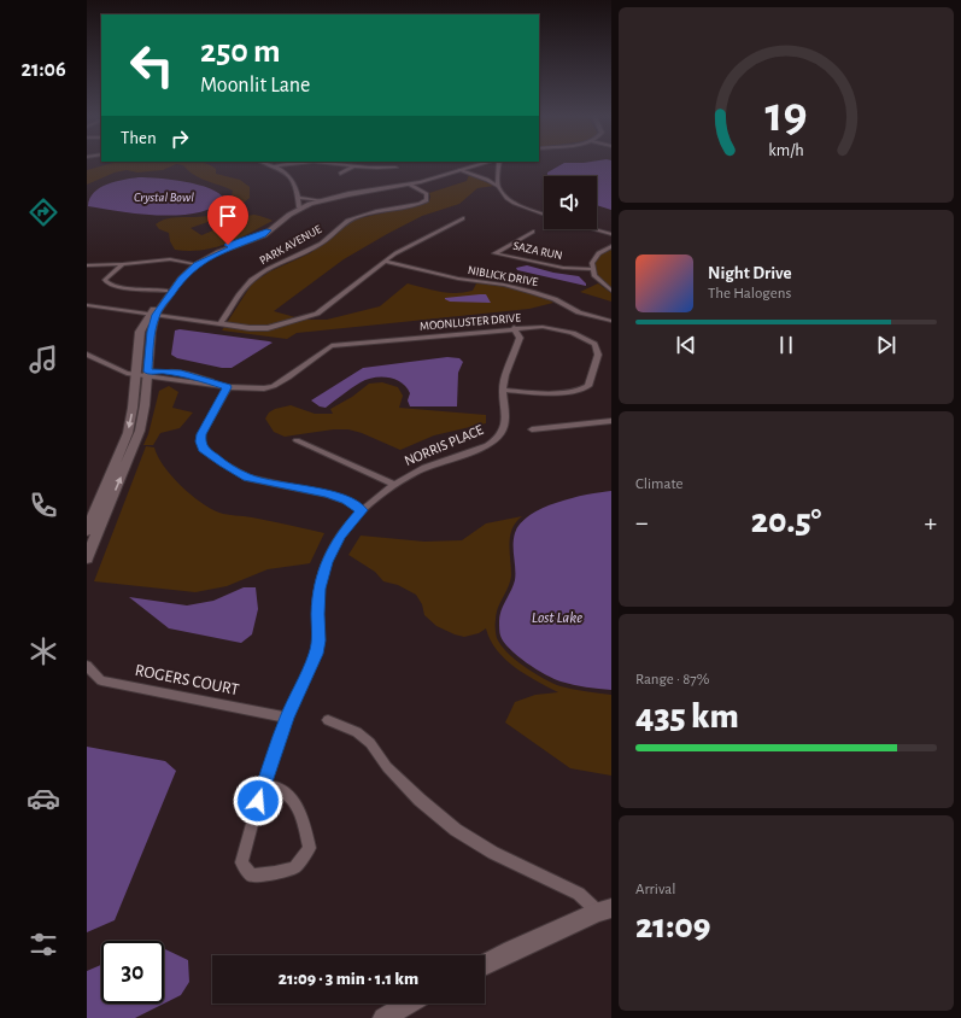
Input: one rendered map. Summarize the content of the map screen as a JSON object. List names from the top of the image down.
{
  "streets": {
    "street": [
      "PARK AVENUE",
      "SAZA RUN",
      "NIBLICK DRIVE",
      "MOONLUSTER DRIVE",
      "NORRIS PLACE",
      "ROGERS COURT"
    ]
  },
  "crossings": [
    ["MOONLUSTER DRIVE", "NORRIS PLACE"],
    ["NORRIS PLACE", "ROGERS COURT"]
  ],
  "water": ["Crystal Bowl", "Lost Lake"],
  "page": {
    "tabs": "21:06",
    "turn": ["250 m", "Moonlit Lane"],
    "then": "Then",
    "song": ["Night Drive", "The Halogens"],
    "tile": [
      "Climate",
      ["Range · 87%", "435 km"],
      ["Arrival", "21:09"]
    ],
    "heat": ["−", "20.5°", "+"],
    "limit": "30",
    "trip": "21:09 · 3 min · 1.1 km",
    "gauge": ["19", "km/h"]
  }
}
